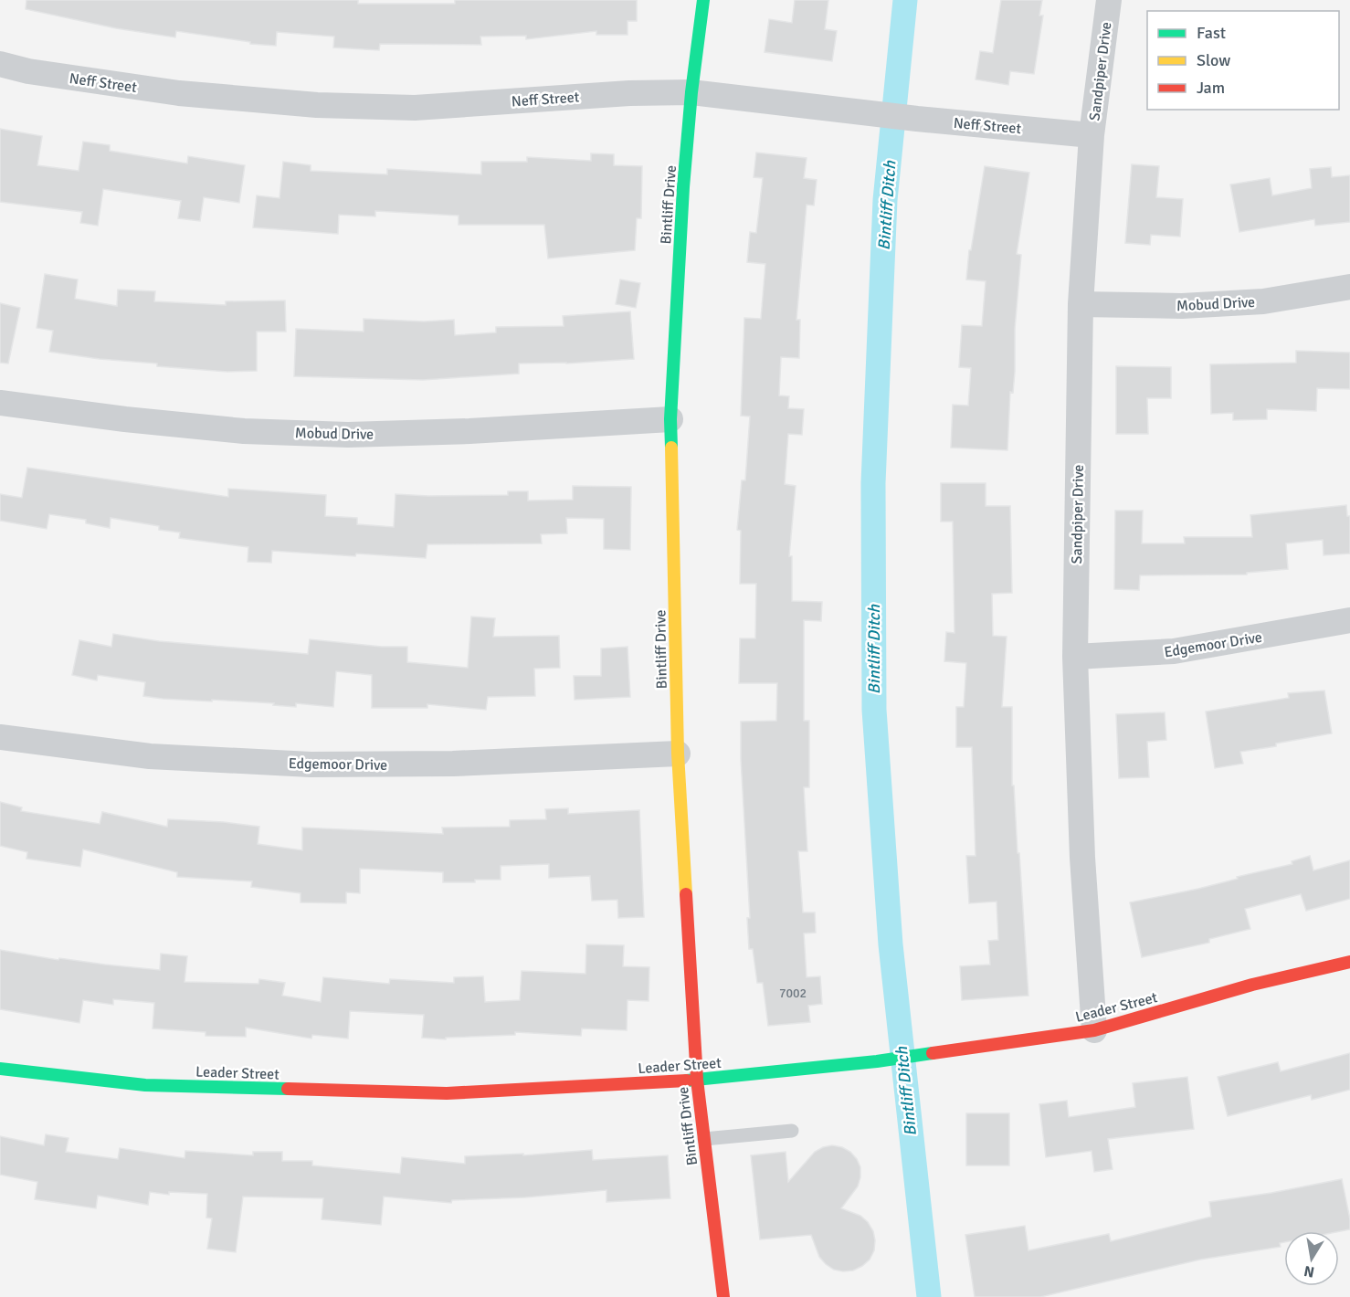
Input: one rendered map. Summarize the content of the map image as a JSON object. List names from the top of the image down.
{
  "streets": {
    "street": [
      "Sandpiper Drive",
      "Neff Street",
      "Bintliff Drive",
      "Mobud Drive",
      "Edgemoor Drive",
      "Leader Street"
    ]
  },
  "crossings": [
    ["Sandpiper Drive", "Neff Street"],
    ["Sandpiper Drive", "Mobud Drive"],
    ["Sandpiper Drive", "Edgemoor Drive"],
    ["Sandpiper Drive", "Leader Street"],
    ["Neff Street", "Bintliff Drive"],
    ["Bintliff Drive", "Mobud Drive"],
    ["Bintliff Drive", "Edgemoor Drive"],
    ["Bintliff Drive", "Leader Street"]
  ],
  "water": ["Bintliff Ditch"],
  "house_numbers": ["7002"],
  "legend": ["Fast", "Slow", "Jam"],
  "north": "bottom"
}
